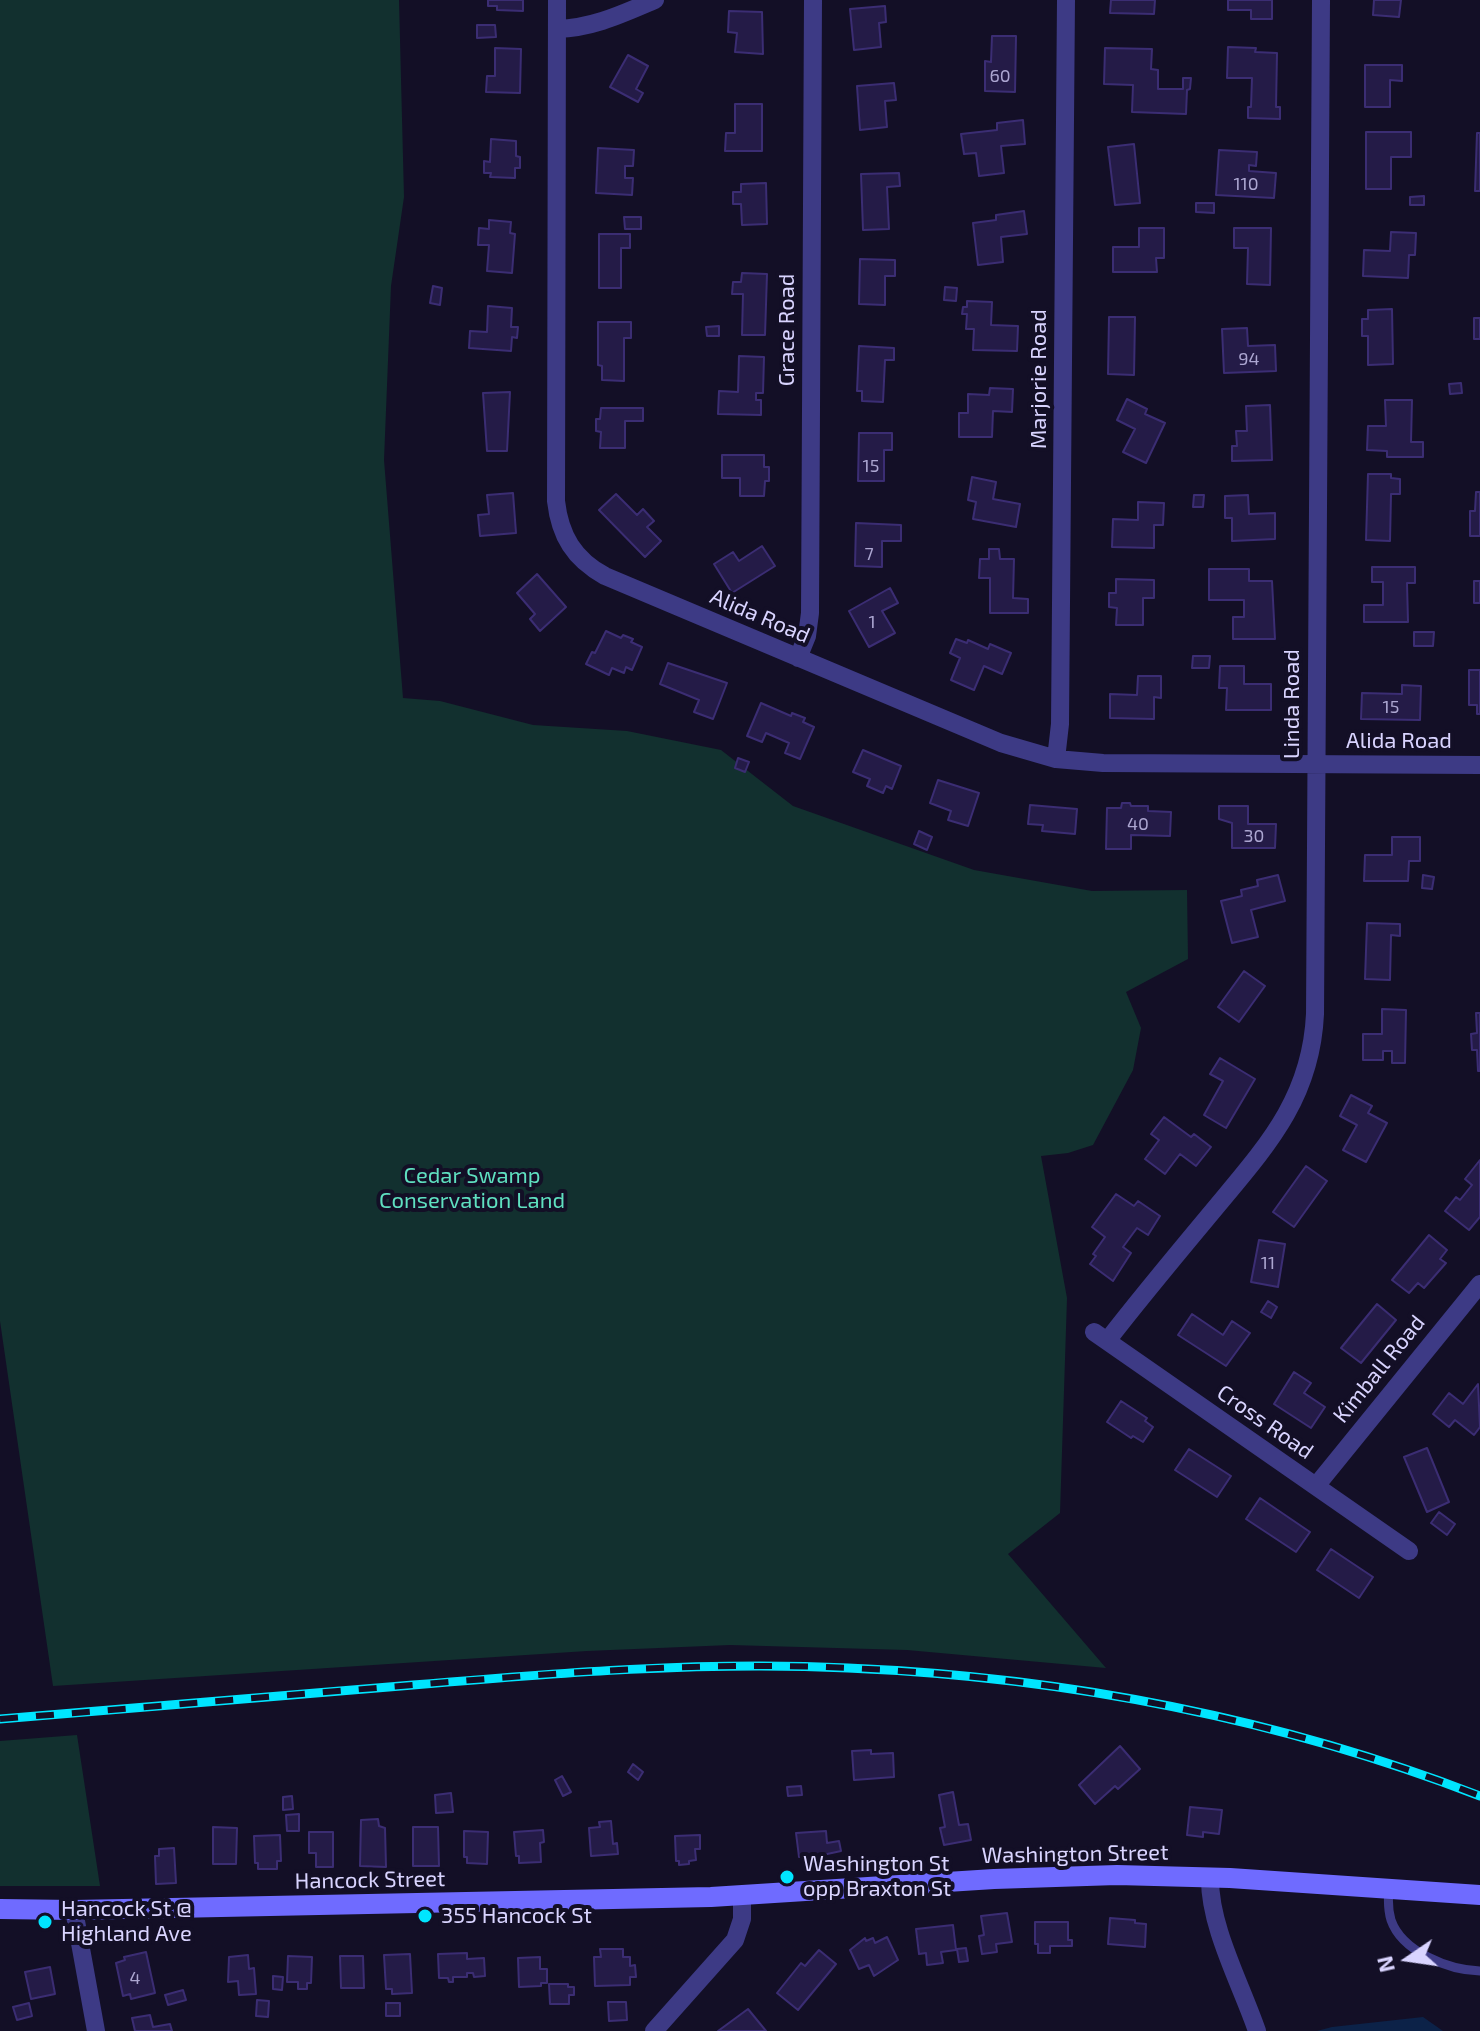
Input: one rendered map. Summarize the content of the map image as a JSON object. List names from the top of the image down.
{
  "streets": {
    "main road": ["Washington Street", "Hancock Street"],
    "street": [
      "Grace Road",
      "Marjorie Road",
      "Alida Road",
      "Linda Road",
      "Kimball Road",
      "Cross Road"
    ]
  },
  "crossings": [
    ["Grace Road", "Alida Road"],
    ["Marjorie Road", "Alida Road"],
    ["Alida Road", "Linda Road"],
    ["Linda Road", "Cross Road"],
    ["Kimball Road", "Cross Road"],
    ["Washington Street", "Hancock Street"]
  ],
  "parks": ["Cedar Swamp Conservation Land"],
  "places": ["Washington St opp Braxton St", "355 Hancock St", "Hancock St @ Highland Ave"],
  "house_numbers": [
    "60",
    "110",
    "94",
    "15",
    "7",
    "1",
    "15",
    "40",
    "30",
    "11",
    "4"
  ],
  "north": "left"
}
